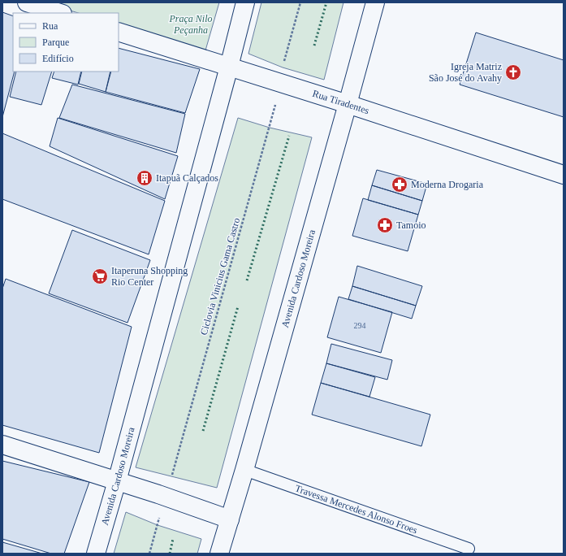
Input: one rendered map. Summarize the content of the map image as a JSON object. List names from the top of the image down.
{
  "streets": {
    "main road": ["Rua Tiradentes", "Avenida Cardoso Moreira"],
    "lane": ["Travessa Mercedes Alonso Froes"],
    "path": ["Ciclovia Vinicius Gama Castro"]
  },
  "crossings": [
    ["Rua Tiradentes", "Ciclovia Vinicius Gama Castro"],
    ["Rua Tiradentes", "Avenida Cardoso Moreira"],
    ["Avenida Cardoso Moreira", "Travessa Mercedes Alonso Froes"]
  ],
  "parks": ["Praça Nilo Peçanha"],
  "places": {
    "church": ["Igreja Matriz São José do Avahy"],
    "building": ["Itapuã Calçados"],
    "pharmacy": ["Moderna Drogaria", "Tamoio"],
    "supermarket": ["Itaperuna Shopping Rio Center"]
  },
  "house_numbers": ["294"],
  "legend": ["Rua", "Parque", "Edifício"]
}
